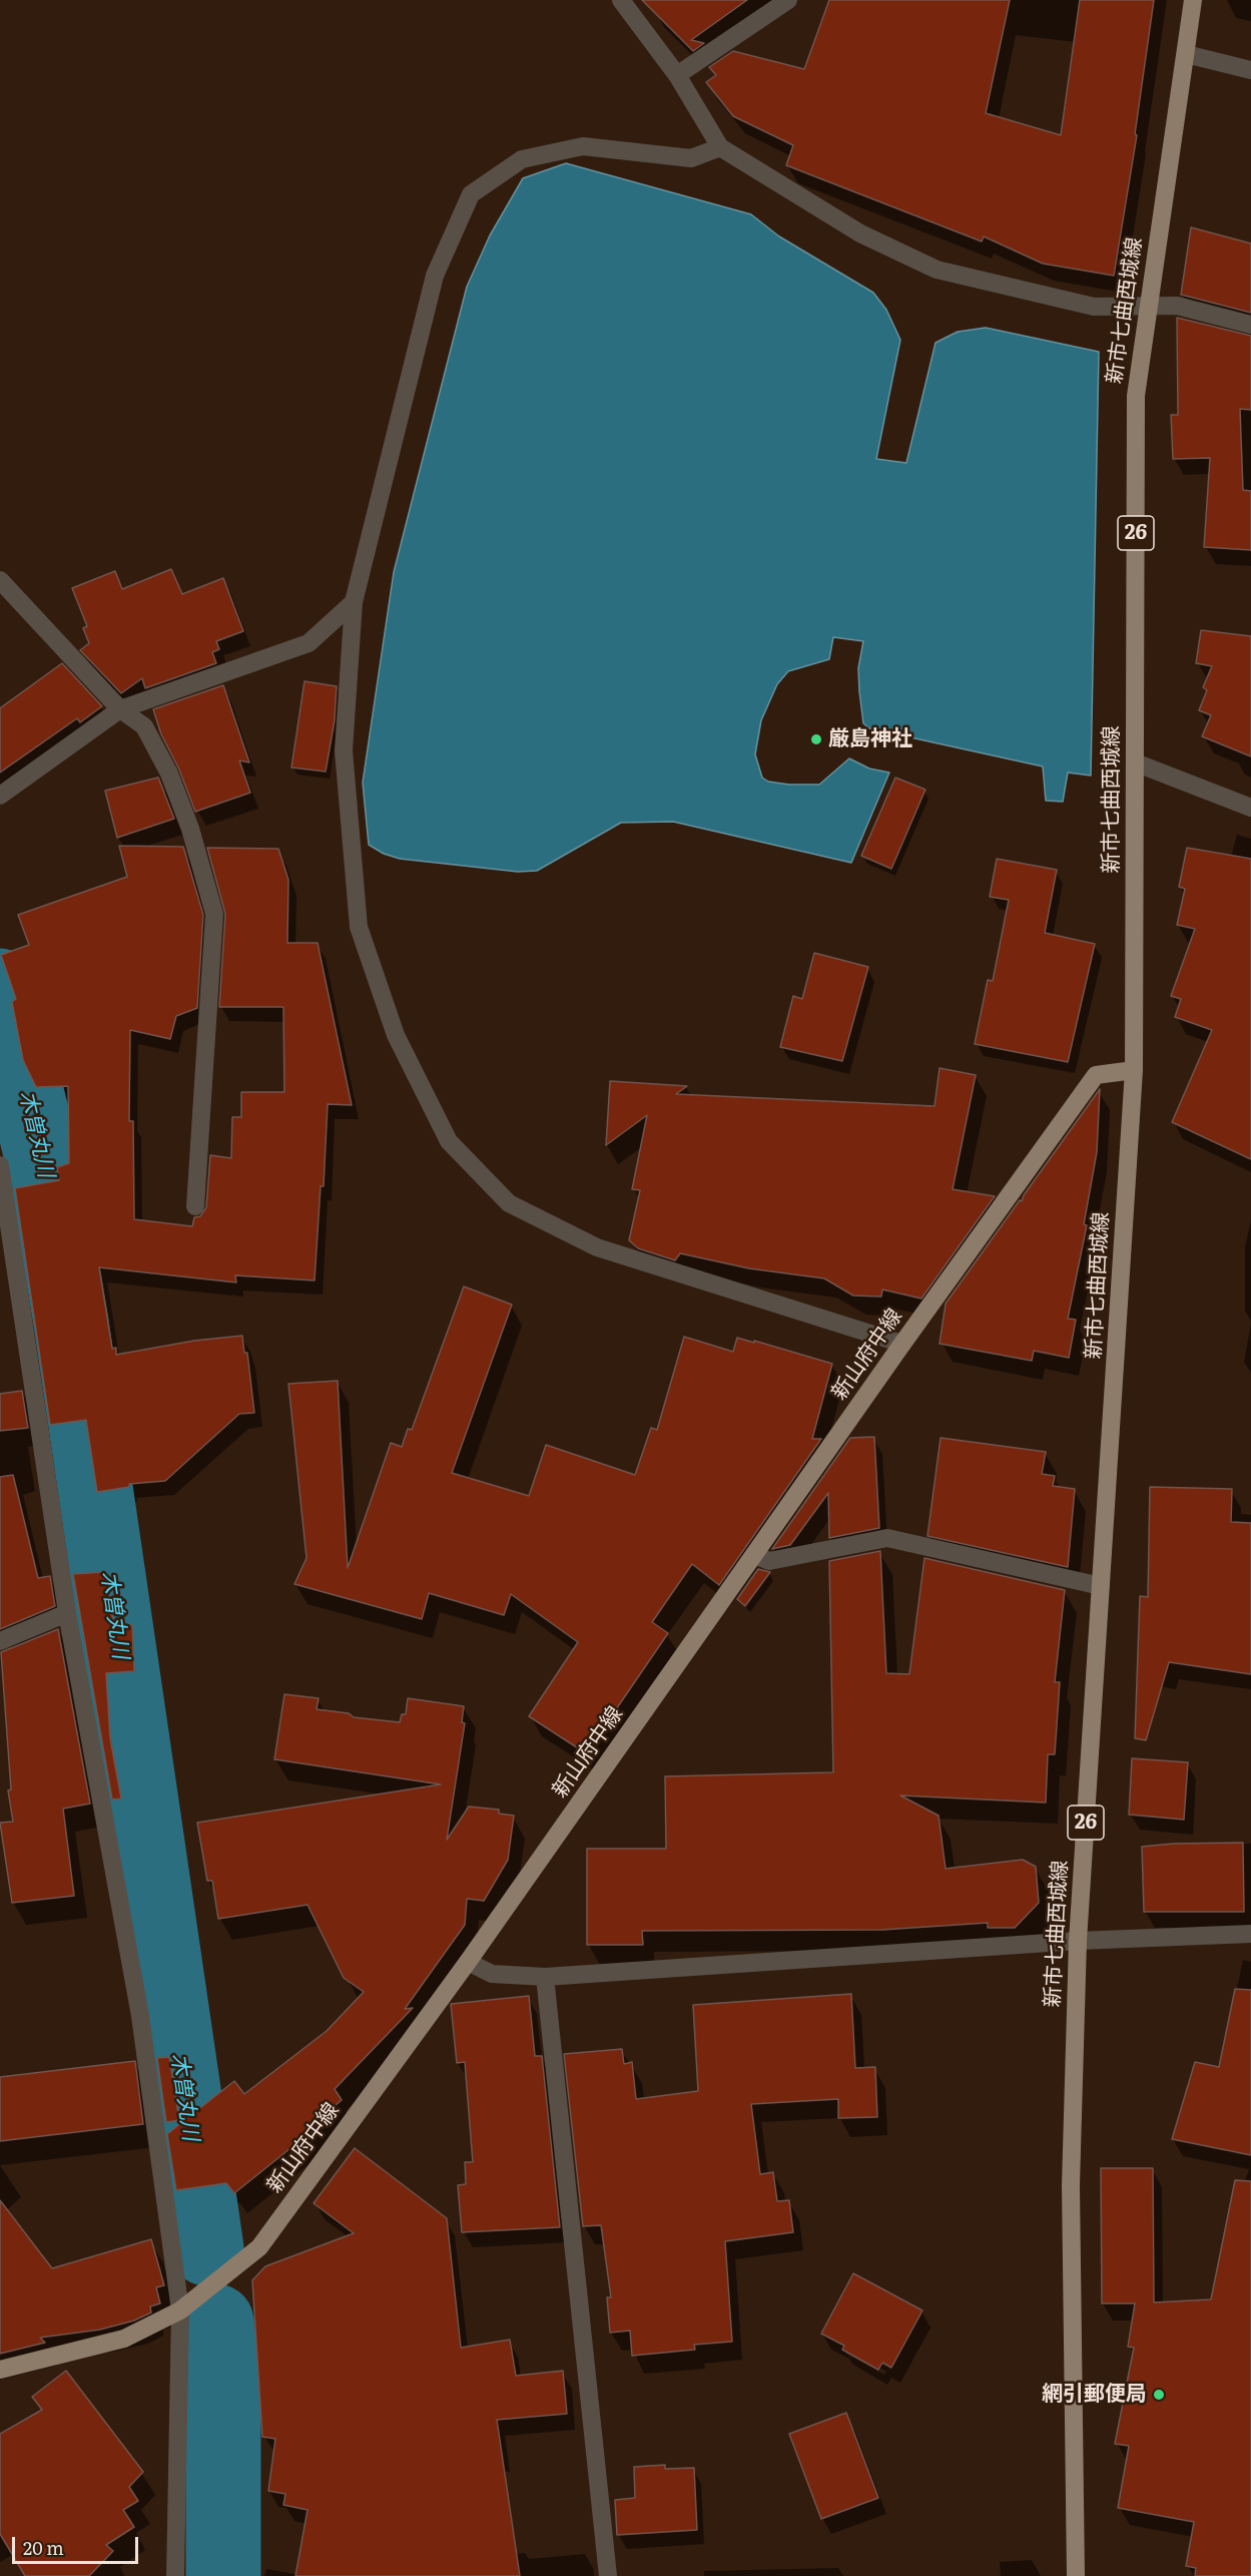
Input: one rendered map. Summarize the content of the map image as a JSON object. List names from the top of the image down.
{
  "streets": {
    "main road": ["新市七曲西城線", "26", "新山府中線"]
  },
  "crossings": [
    ["新市七曲西城線", "新山府中線"]
  ],
  "water": ["木曽丸川"],
  "places": ["厳島神社", "網引郵便局"],
  "scale_bar": "20 m"
}
